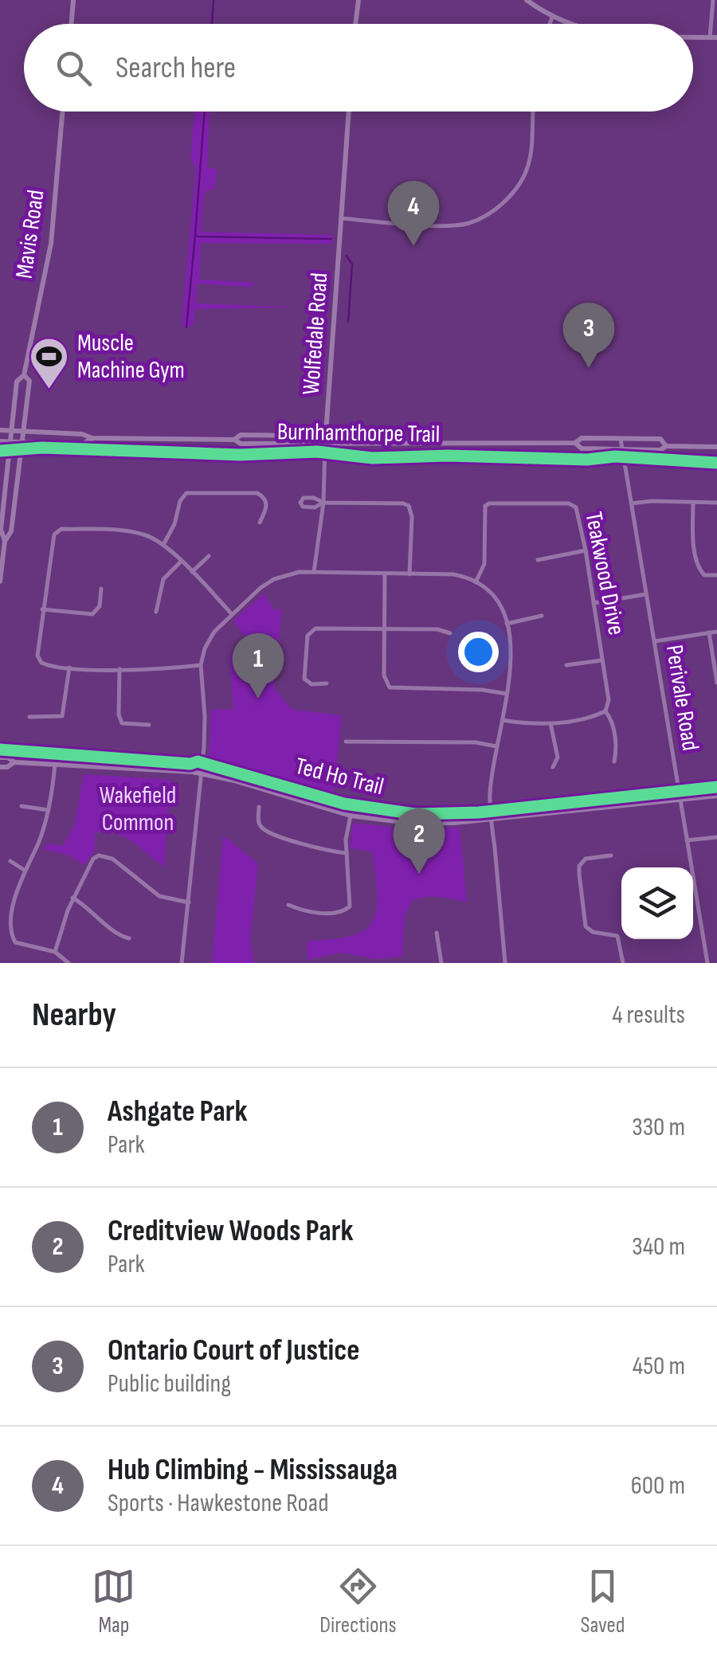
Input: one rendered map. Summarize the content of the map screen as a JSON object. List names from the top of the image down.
{
  "streets": {
    "main road": ["Mavis Road", "Wolfedale Road"],
    "street": ["Teakwood Drive", "Perivale Road"],
    "cycle path": ["Burnhamthorpe Trail", "Ted Ho Trail"]
  },
  "parks": ["Wakefield Common"],
  "places": {
    "sports": ["Muscle Machine Gym"]
  },
  "page": {
    "search": "Search here",
    "pins": [
      "4",
      "3",
      "1",
      "2"
    ],
    "heading": ["Nearby", "4 results"],
    "list": [
      {
        "mark": "1",
        "name": "Ashgate Park",
        "note": "Park",
        "value": "330 m"
      },
      {
        "mark": "2",
        "name": "Creditview Woods Park",
        "note": "Park",
        "value": "340 m"
      },
      {
        "mark": "3",
        "name": "Ontario Court of Justice",
        "note": "Public building",
        "value": "450 m"
      },
      {
        "mark": "4",
        "name": "Hub Climbing - Mississauga",
        "note": "Sports · Hawkestone Road",
        "value": "600 m"
      }
    ],
    "nav": ["Map", "Directions", "Saved"]
  }
}
